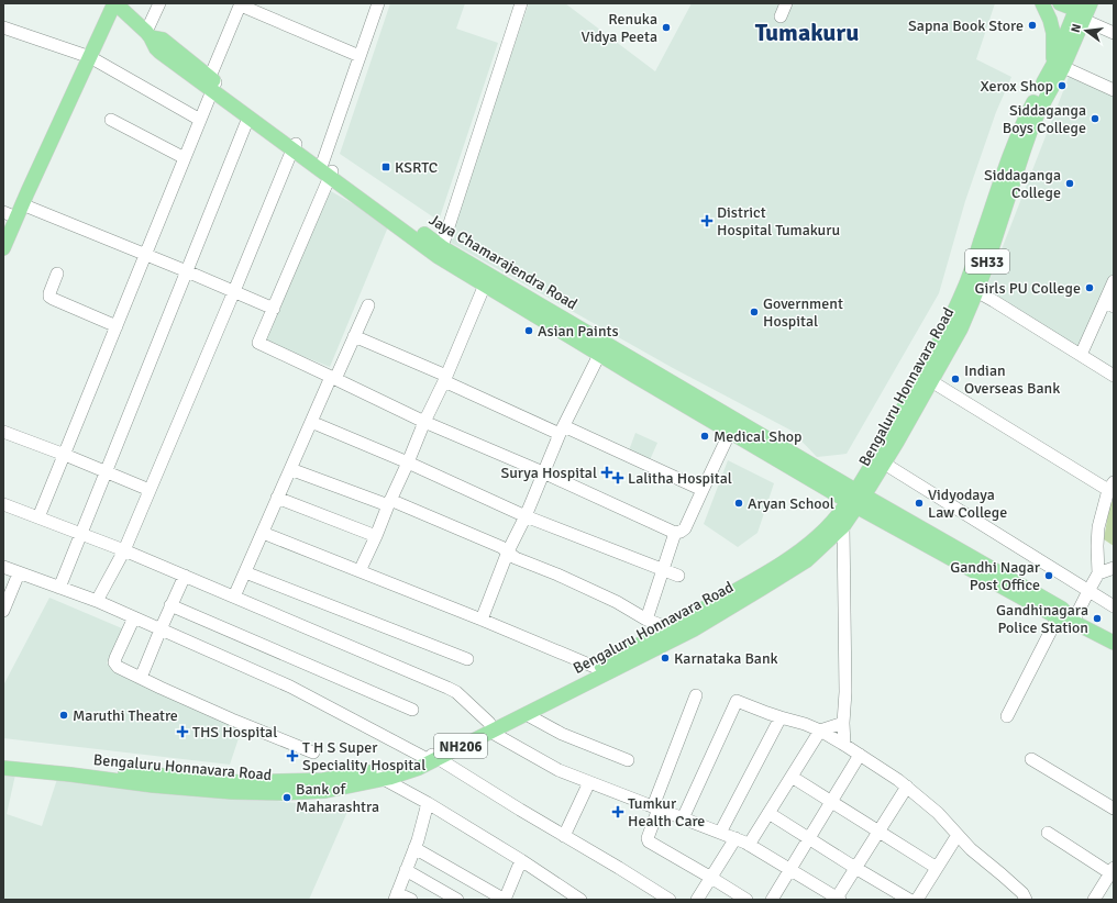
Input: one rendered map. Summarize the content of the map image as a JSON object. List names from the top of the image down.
{
  "streets": {
    "main road": [
      "Jaya Chamarajendra Road",
      "SH33",
      "Bengaluru Honnavara Road",
      "NH206"
    ]
  },
  "crossings": [
    ["Jaya Chamarajendra Road", "SH33"],
    ["Jaya Chamarajendra Road", "Bengaluru Honnavara Road"],
    ["Jaya Chamarajendra Road", "NH206"],
    ["SH33", "Bengaluru Honnavara Road"],
    ["SH33", "NH206"],
    ["Bengaluru Honnavara Road", "NH206"]
  ],
  "districts": ["Tumakuru"],
  "places": {
    "other": [
      "Sapna Book Store",
      "Renuka Vidya Peeta",
      "Xerox Shop",
      "Siddaganga Boys College",
      "Siddaganga College",
      "Girls PU College",
      "Government Hospital",
      "Asian Paints",
      "Indian Overseas Bank",
      "Medical Shop",
      "Aryan School",
      "Vidyodaya Law College",
      "Gandhi Nagar Post Office",
      "Gandhinagara Police Station",
      "Karnataka Bank",
      "Maruthi Theatre",
      "Bank of Maharashtra"
    ],
    "transit": ["KSRTC"],
    "health": [
      "District Hospital Tumakuru",
      "Surya Hospital",
      "Lalitha Hospital",
      "THS Hospital",
      "T H S Super Speciality Hospital",
      "Tumkur Health Care"
    ]
  },
  "north": "left"
}
